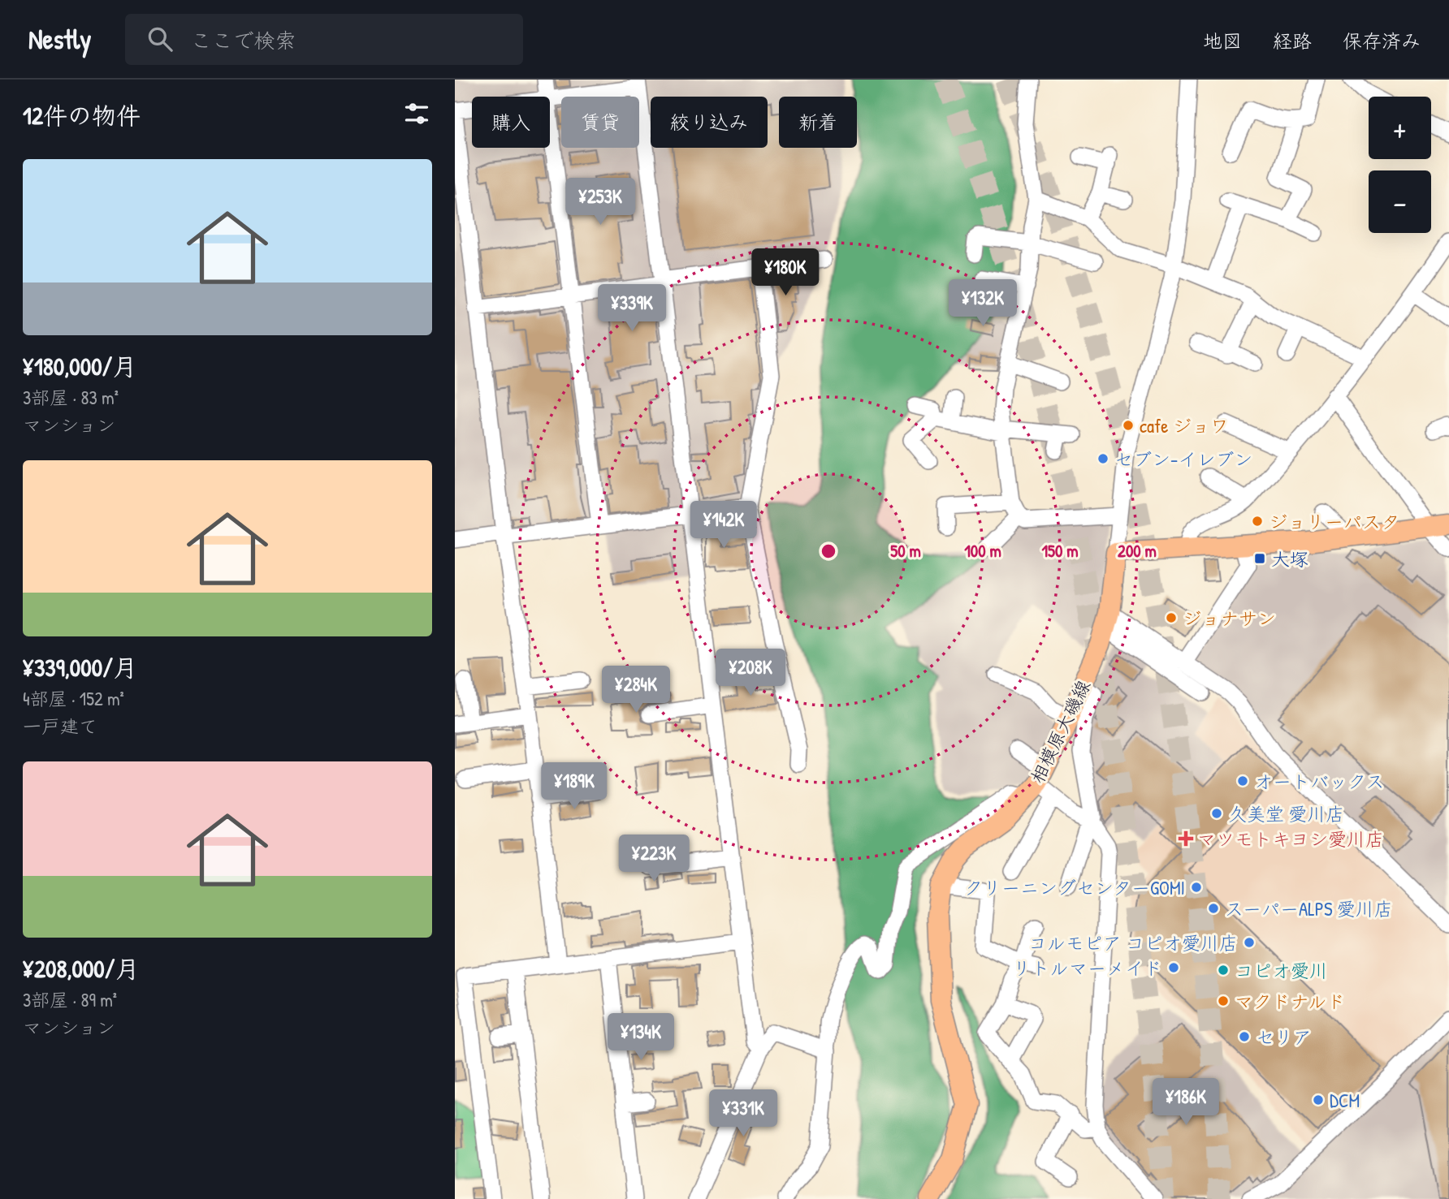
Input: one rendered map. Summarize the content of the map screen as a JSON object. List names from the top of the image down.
{
  "streets": {
    "main road": ["相模原大磯線"]
  },
  "places": {
    "other": [
      "cafe ジョワ",
      "セブン-イレブン",
      "ジョリーパスタ",
      "ジョナサン",
      "オートバックス",
      "久美堂 愛川店",
      "クリーニングセンターGOMI",
      "スーパーALPS 愛川店",
      "コルモピア コピオ愛川店",
      "リトルマーメイド",
      "コピオ愛川",
      "マクドナルド",
      "セリア",
      "DCM"
    ],
    "transit": ["大塚"],
    "health": ["マツモトキヨシ愛川店"]
  },
  "page": {
    "header": "Nestly",
    "search": "ここで検索",
    "nav": ["地図", "経路", "保存済み"],
    "heading": "12件の物件",
    "map_buttons": ["+", "−"],
    "chip": [
      "購入",
      "賃貸",
      "絞り込み",
      "新着"
    ],
    "list": [
      {
        "name": "¥180,000/月",
        "note": "3部屋 · 83 m² · マンション"
      },
      {
        "name": "¥339,000/月",
        "note": "4部屋 · 152 m² · 一戸建て"
      },
      {
        "name": "¥208,000/月",
        "note": "3部屋 · 89 m² · マンション"
      }
    ],
    "price": [
      "¥253K",
      "¥180K",
      "¥132K",
      "¥339K",
      "¥142K",
      "¥208K",
      "¥284K",
      "¥189K",
      "¥223K",
      "¥134K",
      "¥186K",
      "¥331K"
    ]
  },
  "rings": [
    "50 m",
    "100 m",
    "150 m",
    "200 m"
  ]
}
